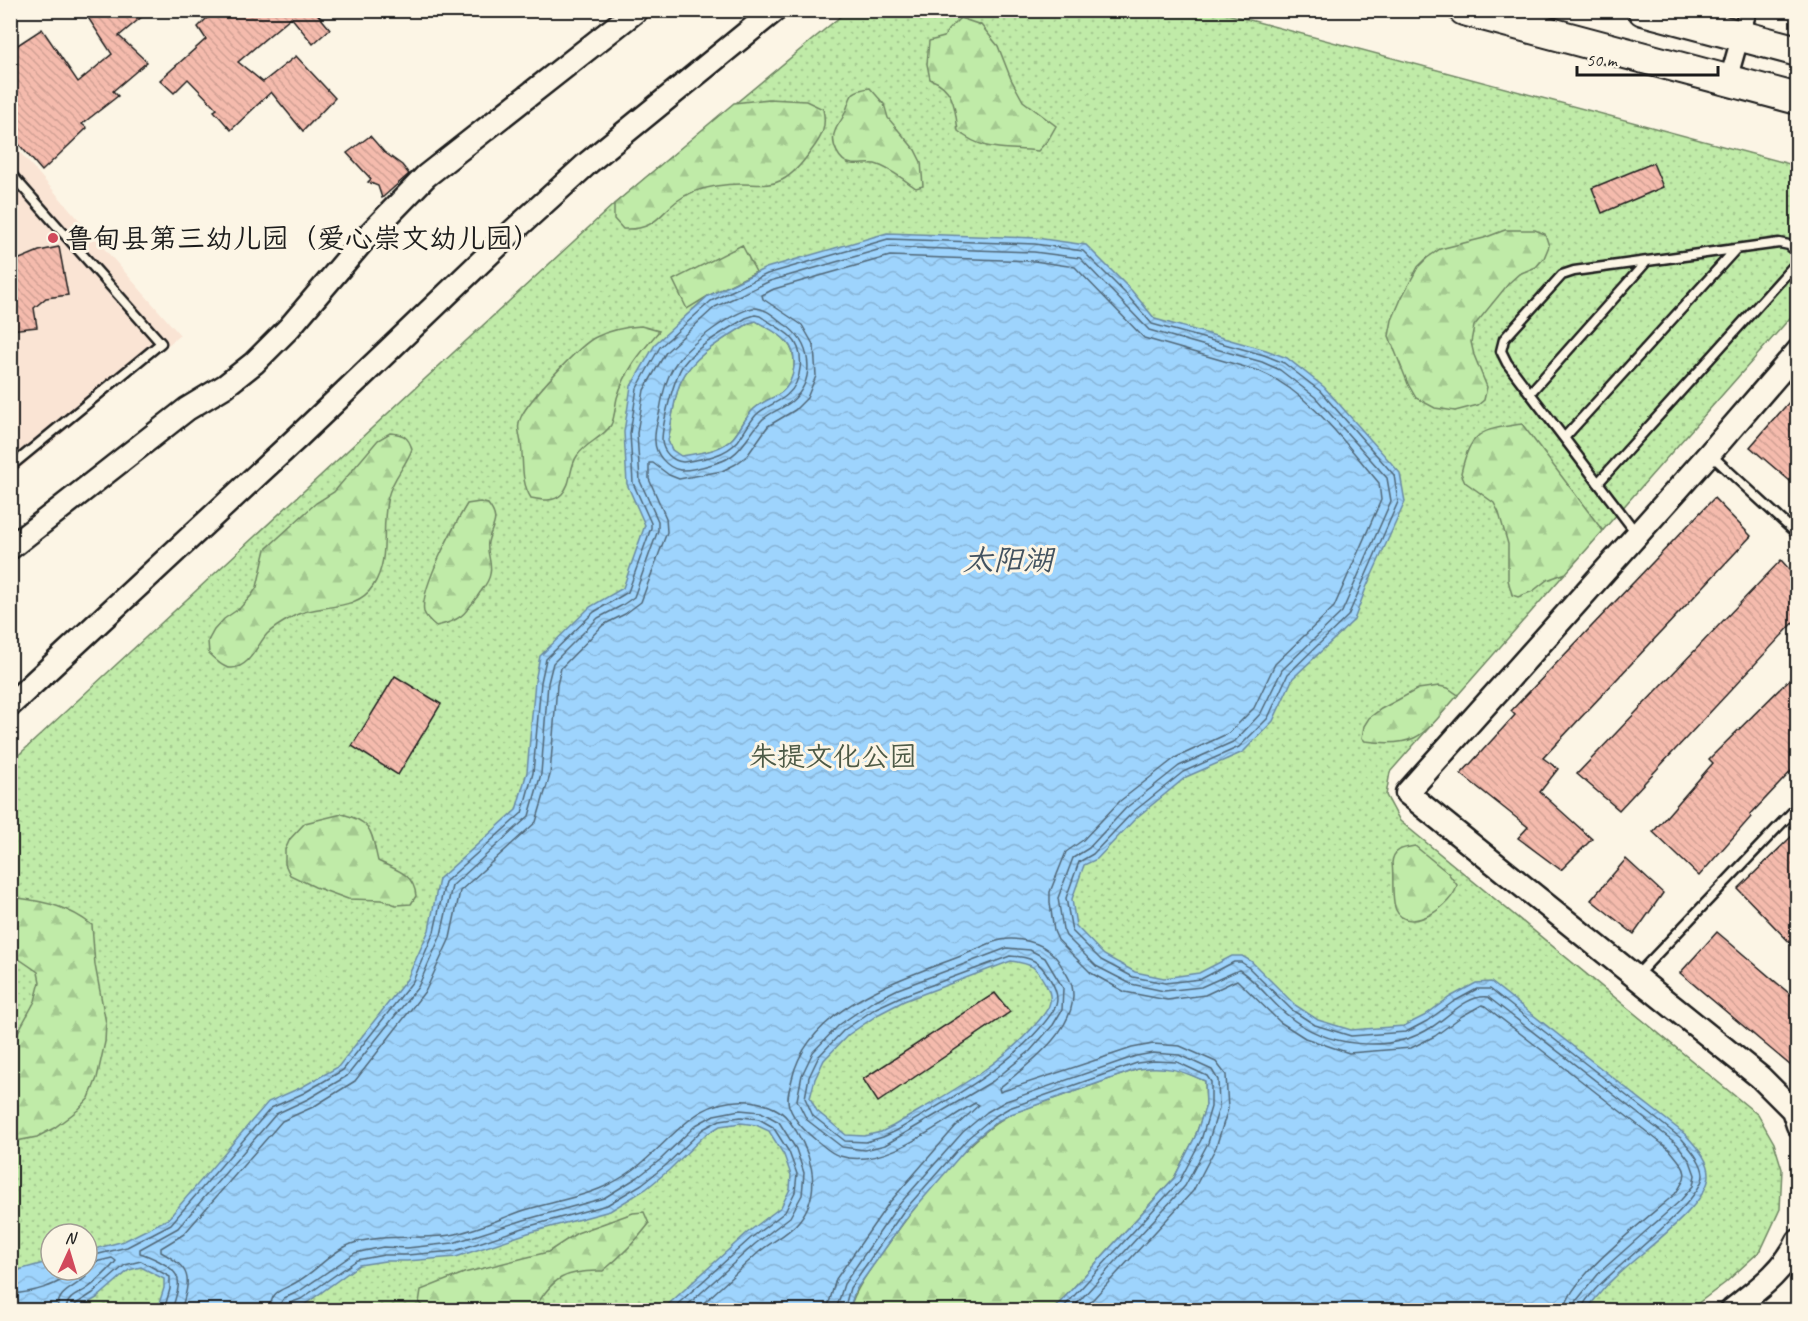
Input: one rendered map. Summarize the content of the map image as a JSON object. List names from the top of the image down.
{
  "water": ["太阳湖"],
  "parks": ["朱提文化公园"],
  "places": ["鲁甸县第三幼儿园（爱心崇文幼儿园）"],
  "scale_bar": "50 m",
  "north": "top"
}
